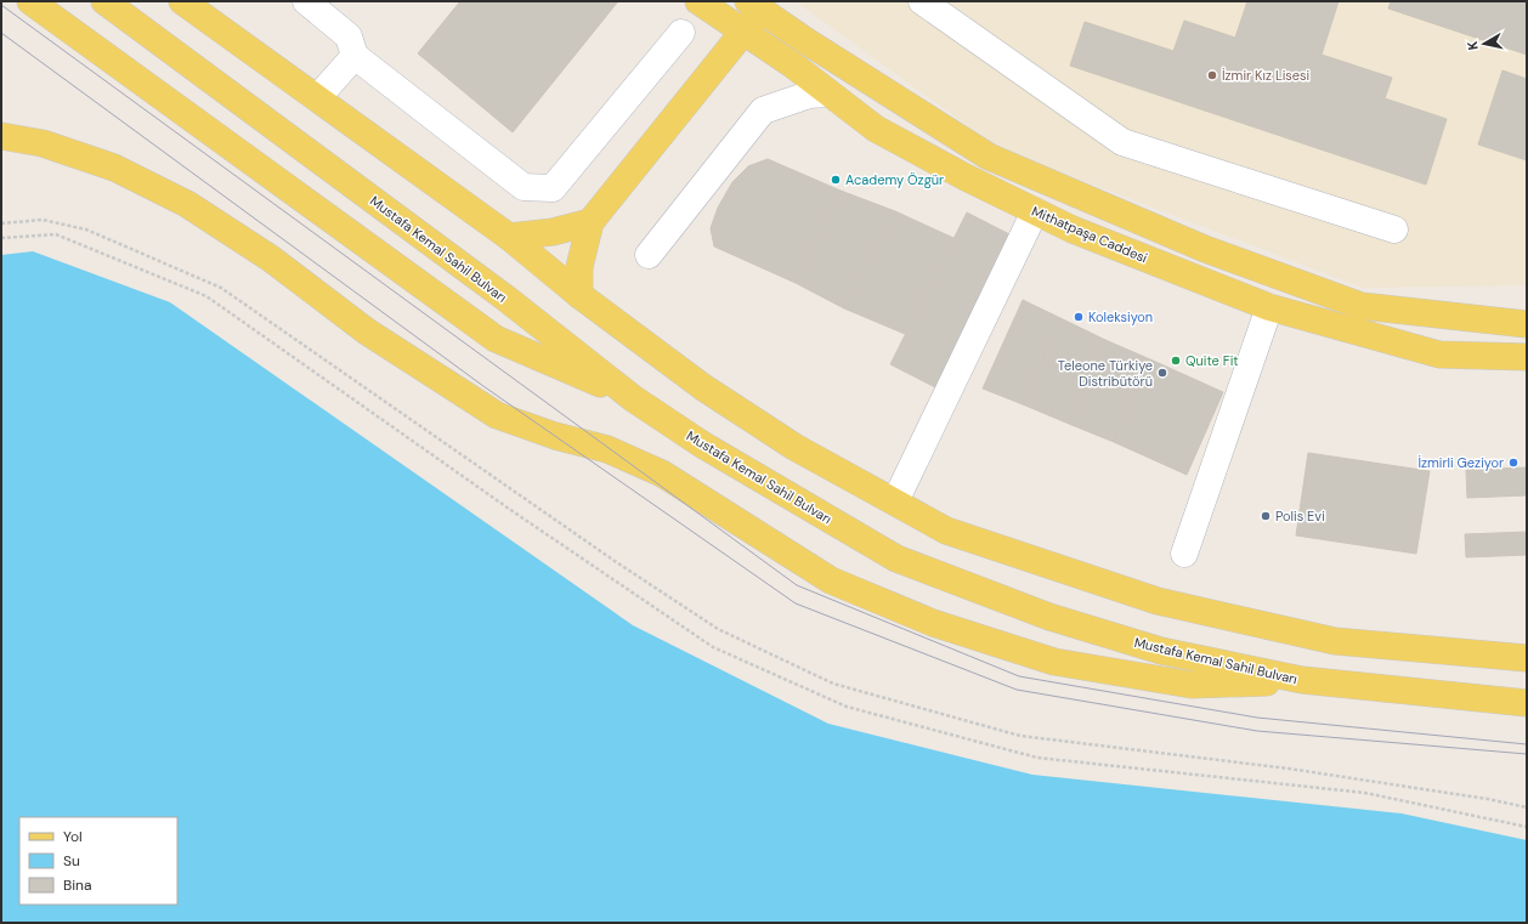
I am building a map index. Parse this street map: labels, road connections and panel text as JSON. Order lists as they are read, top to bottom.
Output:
{
  "streets": {
    "main road": ["Mithatpaşa Caddesi", "Mustafa Kemal Sahil Bulvarı"]
  },
  "places": [
    "İzmir Kız Lisesi",
    "Academy Özgür",
    "Koleksiyon",
    "Quite Fit",
    "Teleone Türkiye Distribütörü",
    "İzmirli Geziyor",
    "Polis Evi"
  ],
  "legend": ["Yol", "Su", "Bina"],
  "north": "left"
}
